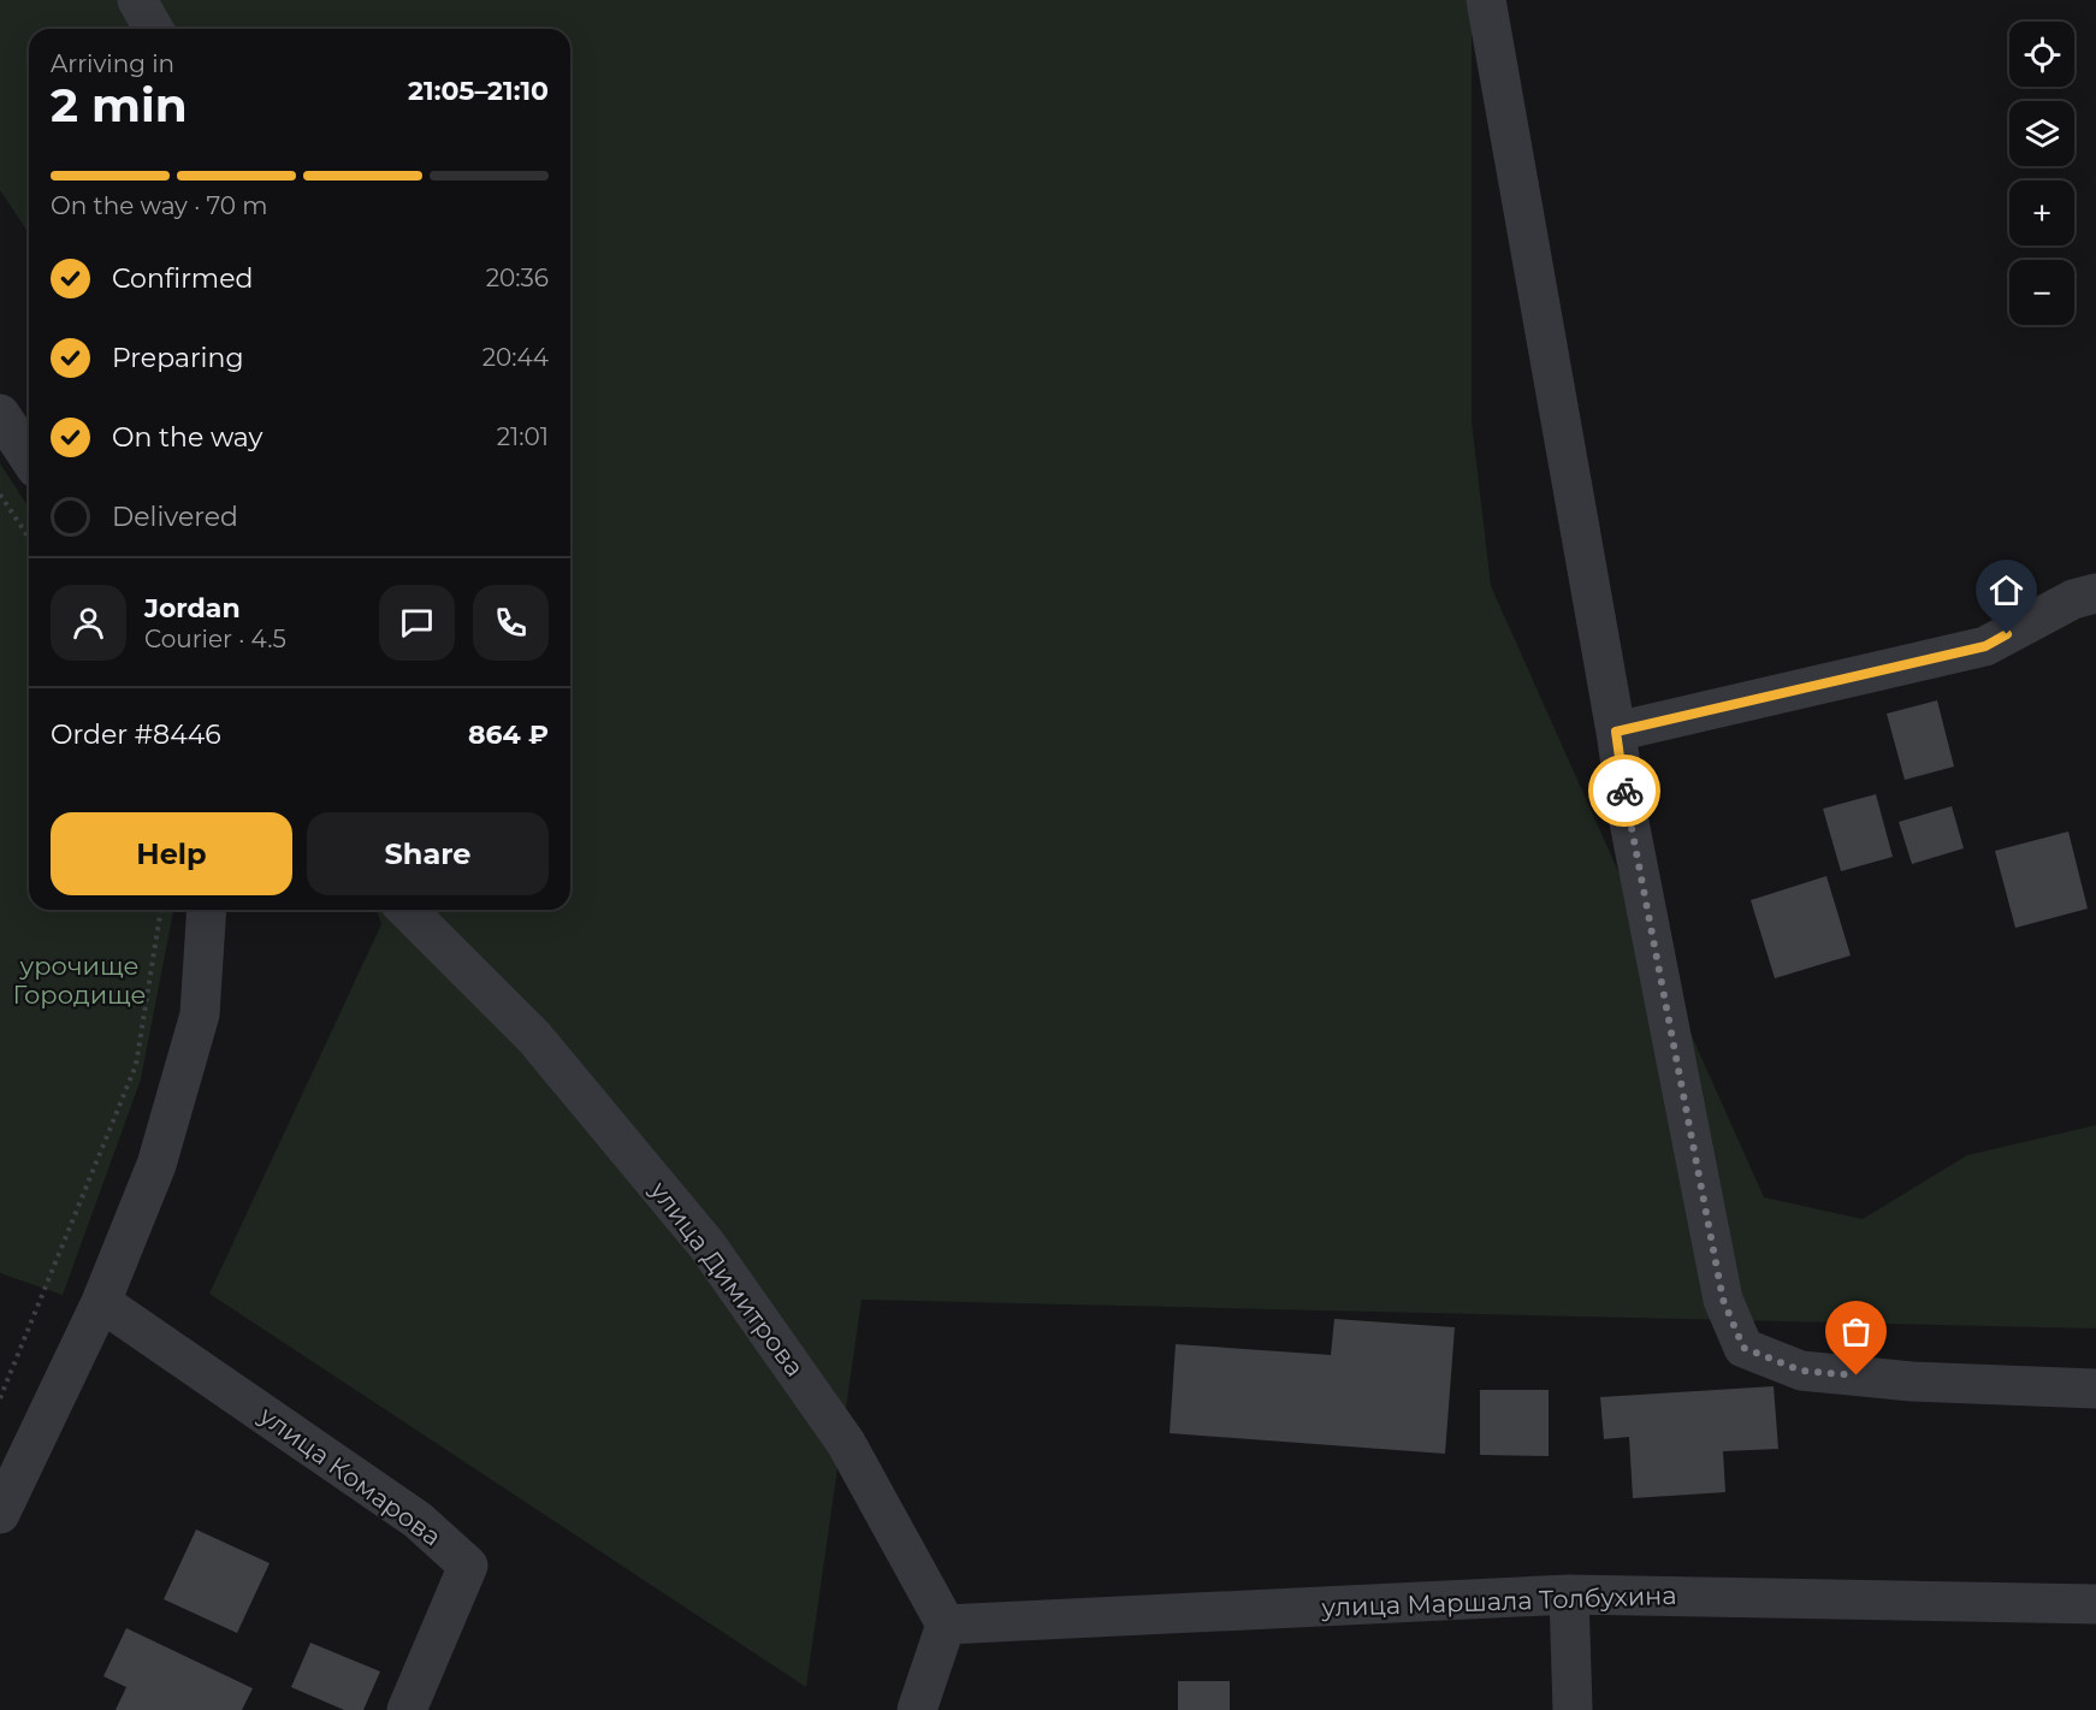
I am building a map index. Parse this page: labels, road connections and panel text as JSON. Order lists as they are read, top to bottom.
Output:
{
  "streets": {
    "street": ["улица Димитрова", "улица Комарова", "улица Маршала Толбухина"]
  },
  "crossings": [
    ["улица Димитрова", "улица Маршала Толбухина"]
  ],
  "parks": ["урочище Городище"],
  "page": {
    "map_buttons": ["+", "−"],
    "heading": ["2 min", "Arriving in", "21:05–21:10"],
    "panel": [
      "Jordan",
      "Courier · 4.5",
      "Order #8446",
      "864 ₽"
    ],
    "bar": "On the way · 70 m",
    "list": [
      ["Confirmed", "20:36"],
      ["Preparing", "20:44"],
      ["On the way", "21:01"],
      "Delivered"
    ],
    "buttons": ["Help", "Share"]
  }
}
